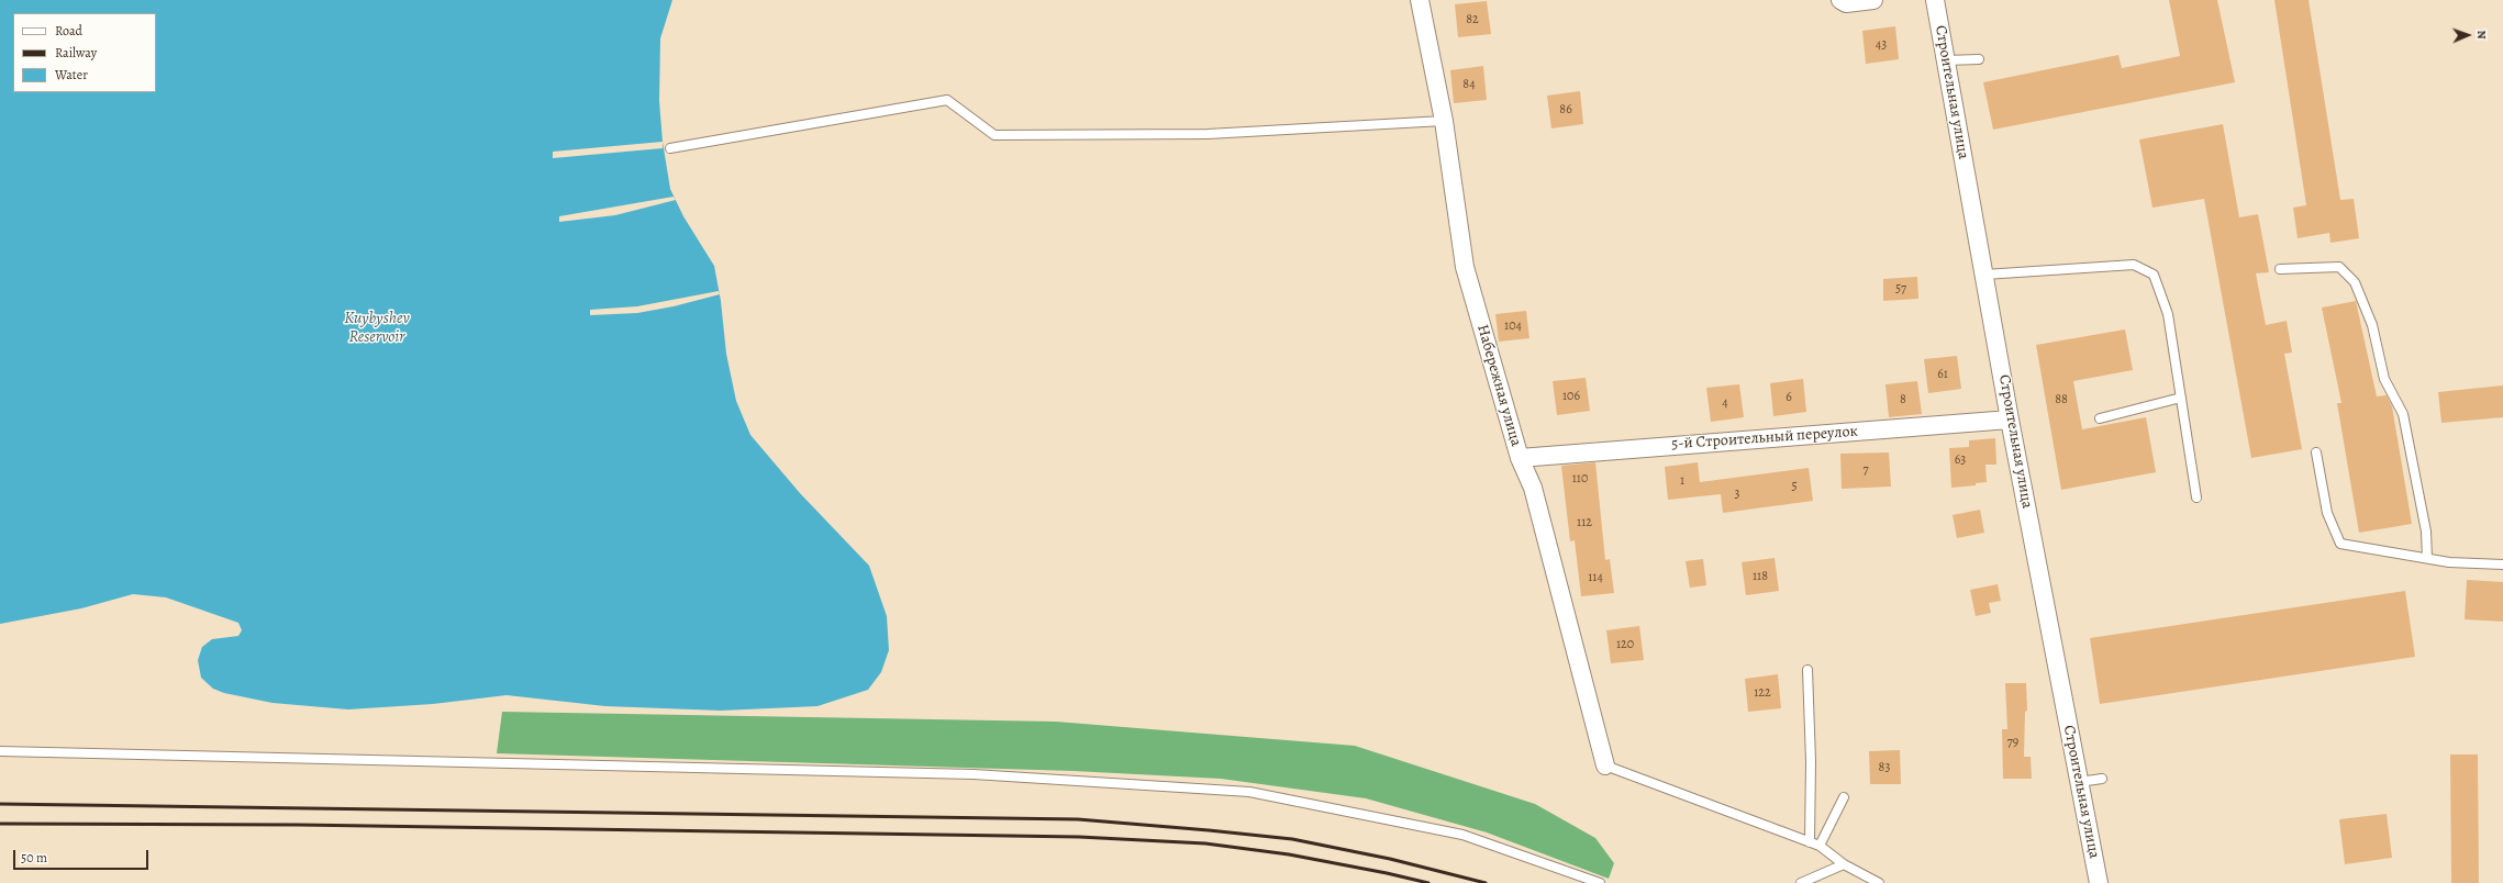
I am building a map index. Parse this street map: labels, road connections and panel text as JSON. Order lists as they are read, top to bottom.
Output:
{
  "streets": {
    "street": ["Строительная улица", "Набережная улица", "5-й Строительный переулок"]
  },
  "crossings": [
    ["Строительная улица", "5-й Строительный переулок"],
    ["Набережная улица", "5-й Строительный переулок"]
  ],
  "water": ["Kuybyshev Reservoir"],
  "house_numbers": [
    "82",
    "43",
    "84",
    "86",
    "57",
    "104",
    "61",
    "106",
    "6",
    "8",
    "88",
    "4",
    "63",
    "7",
    "110",
    "1",
    "5",
    "3",
    "112",
    "118",
    "114",
    "120",
    "122",
    "79",
    "83"
  ],
  "legend": ["Road", "Railway", "Water"],
  "scale_bar": "50 m",
  "north": "right"
}
